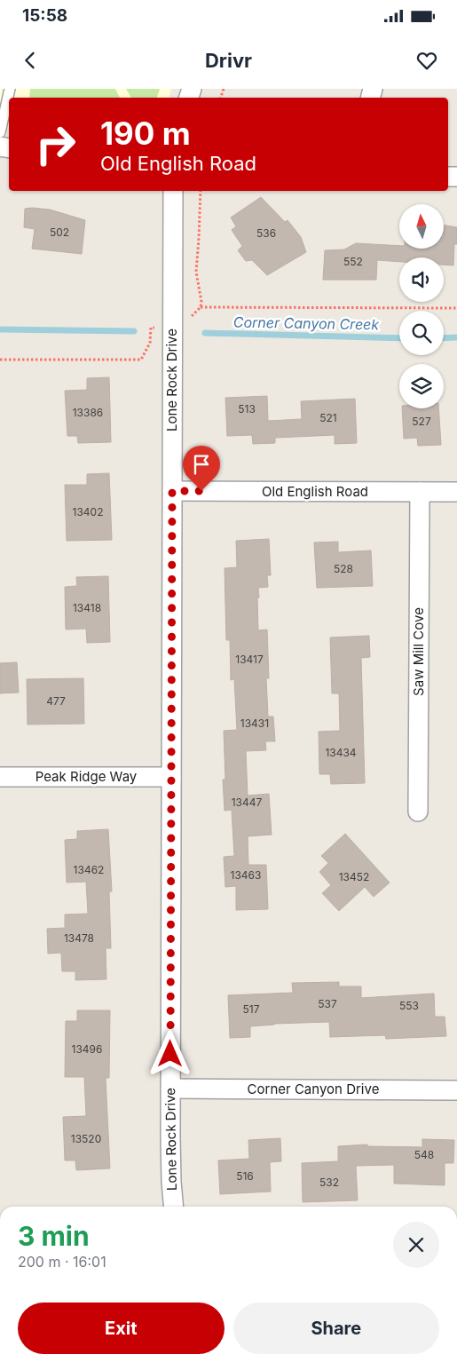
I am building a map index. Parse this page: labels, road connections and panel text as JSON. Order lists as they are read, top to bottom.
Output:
{
  "streets": {
    "street": [
      "Lone Rock Drive",
      "Old English Road",
      "Saw Mill Cove",
      "Peak Ridge Way",
      "Corner Canyon Drive"
    ]
  },
  "crossings": [
    ["Lone Rock Drive", "Old English Road"],
    ["Lone Rock Drive", "Peak Ridge Way"],
    ["Lone Rock Drive", "Corner Canyon Drive"],
    ["Old English Road", "Saw Mill Cove"]
  ],
  "water": ["Corner Canyon Creek"],
  "house_numbers": [
    "502",
    "536",
    "552",
    "513",
    "13386",
    "521",
    "527",
    "13402",
    "528",
    "13418",
    "13417",
    "477",
    "13431",
    "13434",
    "13447",
    "13462",
    "13463",
    "13452",
    "13478",
    "537",
    "553",
    "517",
    "13496",
    "13520",
    "548",
    "516",
    "532"
  ],
  "north": "top",
  "page": {
    "status": "15:58",
    "header": "Drivr",
    "turn": ["190 m", "Old English Road"],
    "heading": ["3 min", "200 m · 16:01"],
    "buttons": ["Exit", "Share"]
  }
}
